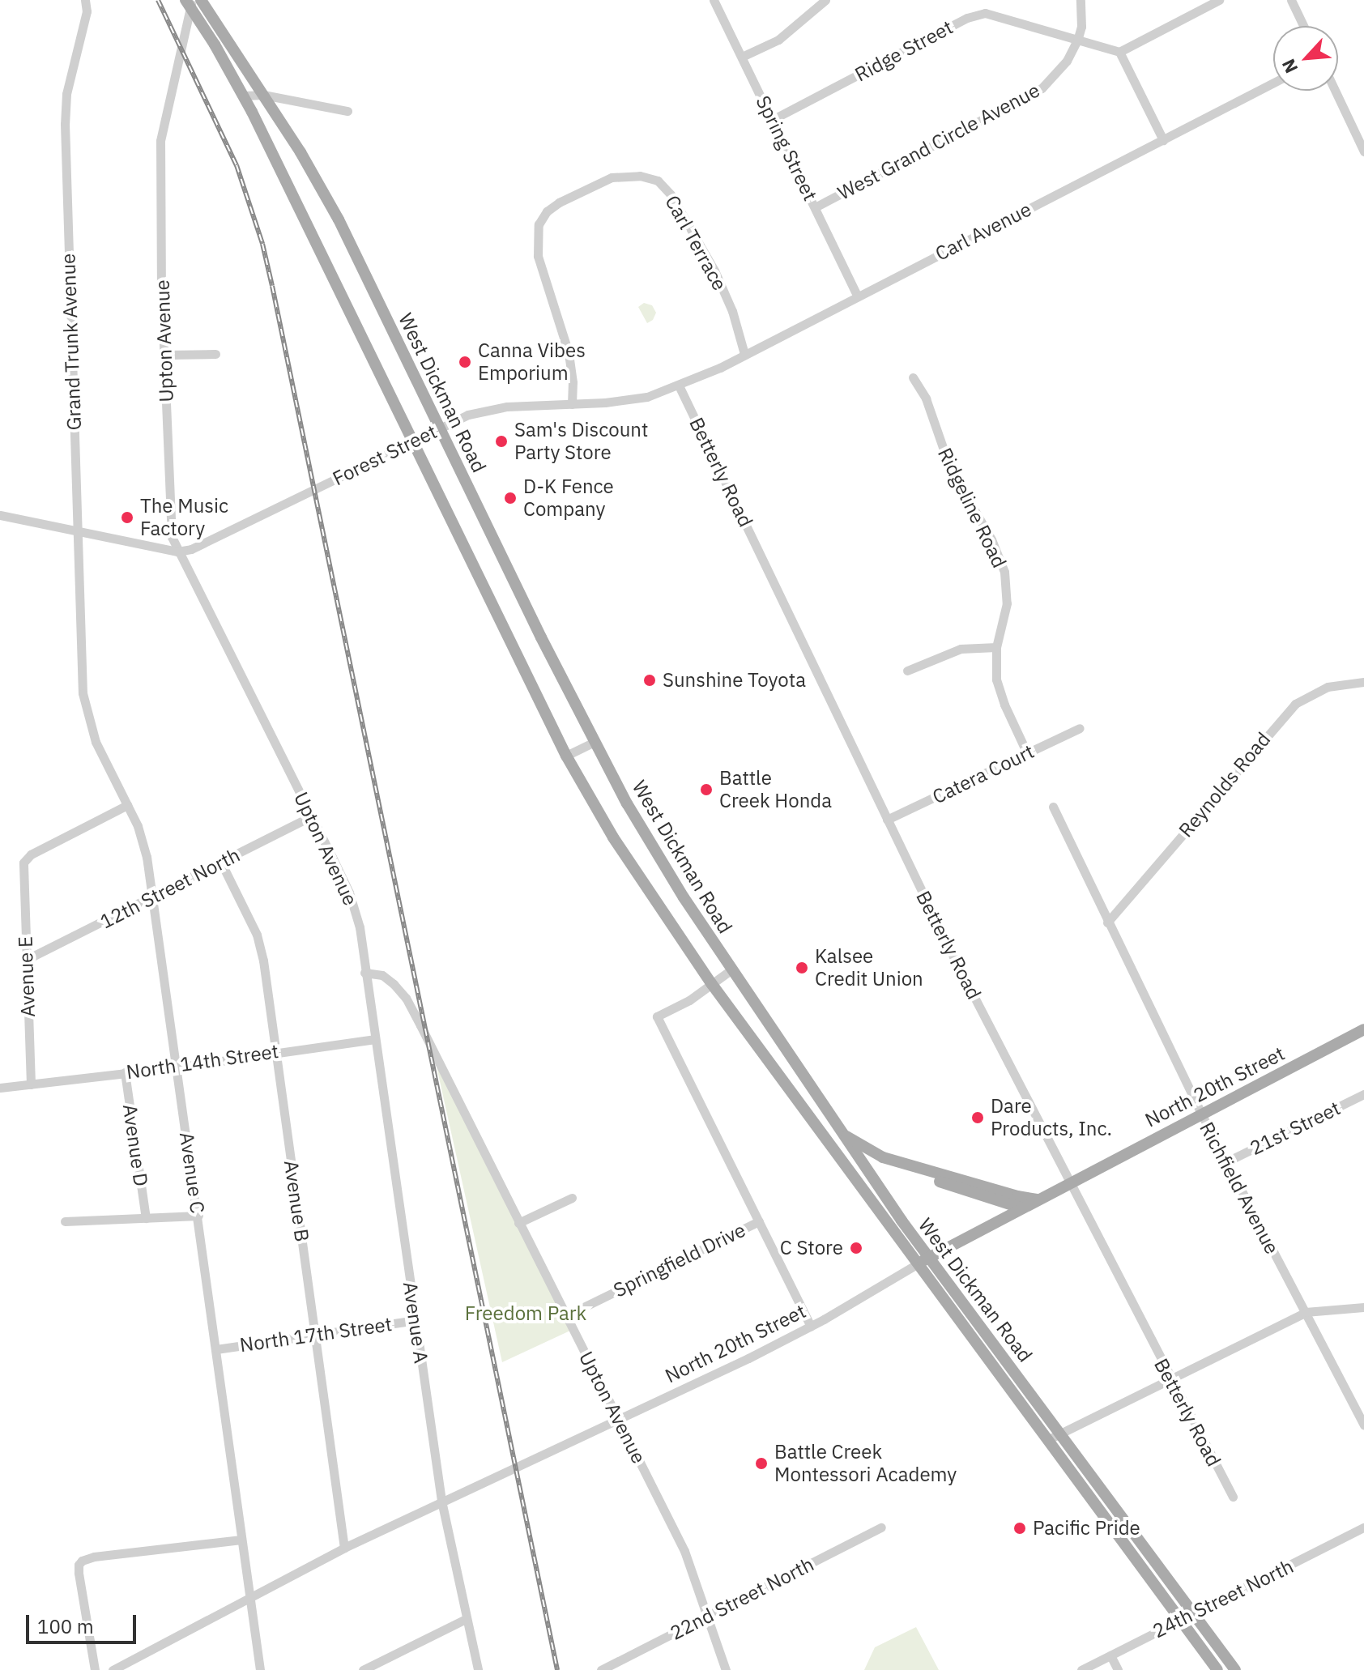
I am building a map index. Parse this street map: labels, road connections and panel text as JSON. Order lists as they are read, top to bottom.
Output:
{
  "streets": {
    "main road": ["West Dickman Road", "North 20th Street"],
    "street": [
      "Ridge Street",
      "West Grand Circle Avenue",
      "Spring Street",
      "Carl Avenue",
      "Carl Terrace",
      "Upton Avenue",
      "Grand Trunk Avenue",
      "Forest Street",
      "Betterly Road",
      "Ridgeline Road",
      "Catera Court",
      "Reynolds Road",
      "12th Street North",
      "Avenue E",
      "North 14th Street",
      "21st Street",
      "Avenue D",
      "Avenue C",
      "Richfield Avenue",
      "Avenue B",
      "Springfield Drive",
      "Avenue A",
      "North 17th Street",
      "22nd Street North",
      "24th Street North"
    ]
  },
  "crossings": [
    ["Ridge Street", "West Grand Circle Avenue"],
    ["Ridge Street", "Spring Street"],
    ["West Grand Circle Avenue", "Spring Street"],
    ["Spring Street", "Carl Avenue"],
    ["Carl Avenue", "Carl Terrace"],
    ["Carl Avenue", "Forest Street"],
    ["Carl Avenue", "Betterly Road"],
    ["Carl Terrace", "Forest Street"],
    ["Upton Avenue", "West Dickman Road"],
    ["Upton Avenue", "Forest Street"],
    ["Upton Avenue", "12th Street North"],
    ["Upton Avenue", "North 20th Street"],
    ["Upton Avenue", "Springfield Drive"],
    ["Upton Avenue", "Avenue A"],
    ["Upton Avenue", "22nd Street North"],
    ["Grand Trunk Avenue", "Avenue C"],
    ["West Dickman Road", "Forest Street"],
    ["West Dickman Road", "North 20th Street"],
    ["West Dickman Road", "24th Street North"],
    ["Forest Street", "Betterly Road"],
    ["Betterly Road", "Catera Court"],
    ["Betterly Road", "North 20th Street"],
    ["Ridgeline Road", "Catera Court"],
    ["Reynolds Road", "Richfield Avenue"],
    ["12th Street North", "Avenue E"],
    ["12th Street North", "Avenue C"],
    ["12th Street North", "Avenue B"],
    ["Avenue E", "North 14th Street"],
    ["Avenue E", "Avenue C"],
    ["North 14th Street", "Avenue D"],
    ["North 14th Street", "Avenue C"],
    ["North 14th Street", "Avenue B"],
    ["North 14th Street", "Avenue A"],
    ["North 20th Street", "Avenue C"],
    ["North 20th Street", "Richfield Avenue"],
    ["North 20th Street", "Avenue B"],
    ["North 20th Street", "Avenue A"],
    ["21st Street", "Richfield Avenue"],
    ["Avenue C", "North 17th Street"],
    ["Avenue B", "North 17th Street"],
    ["Avenue A", "North 17th Street"]
  ],
  "parks": ["Freedom Park"],
  "places": [
    "Canna Vibes Emporium",
    "Sam's Discount Party Store",
    "D-K Fence Company",
    "The Music Factory",
    "Sunshine Toyota",
    "Battle Creek Honda",
    "Kalsee Credit Union",
    "Dare Products, Inc.",
    "C Store",
    "Battle Creek Montessori Academy",
    "Pacific Pride"
  ],
  "scale_bar": "100 m",
  "north": "bottom left"
}
